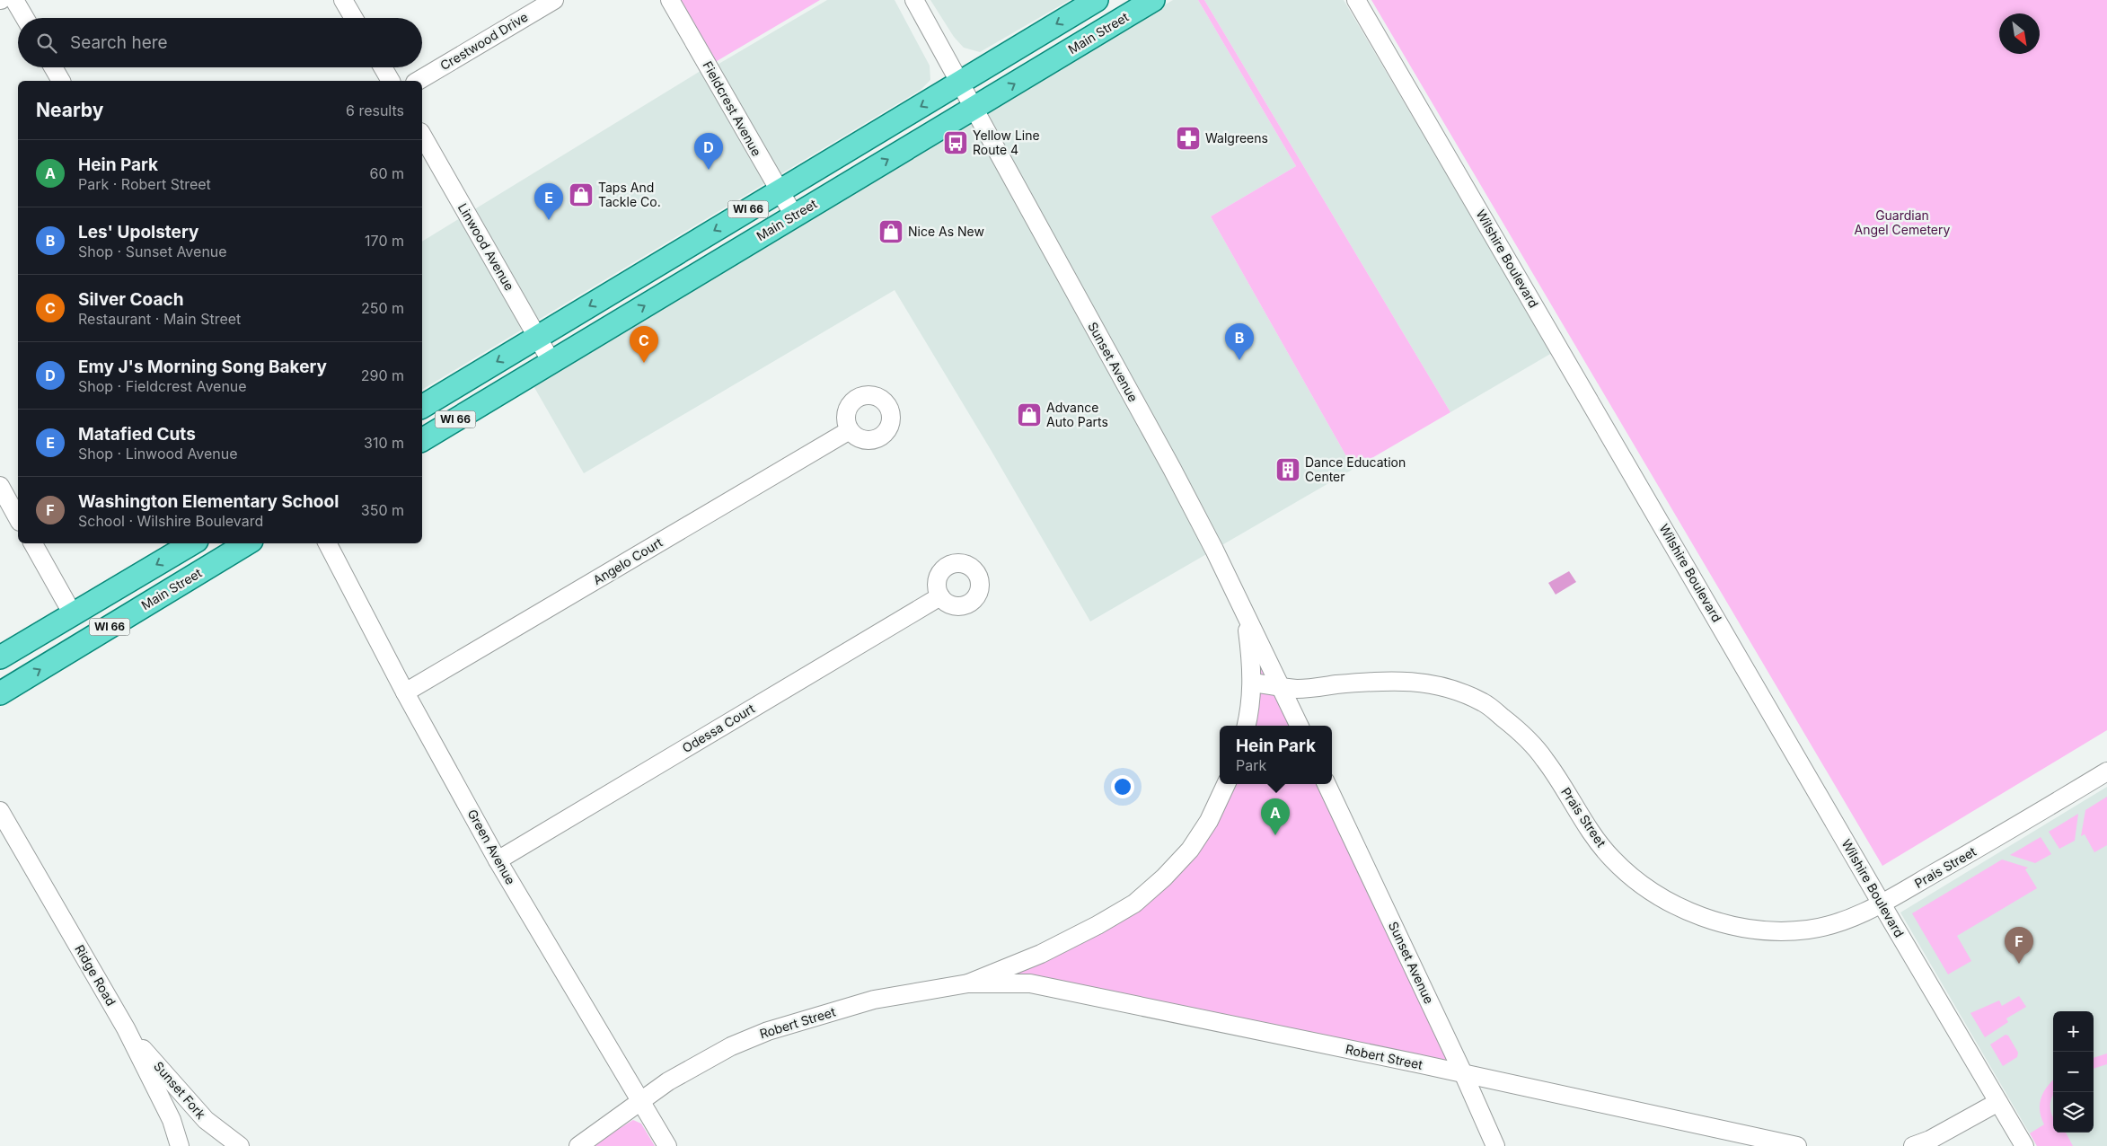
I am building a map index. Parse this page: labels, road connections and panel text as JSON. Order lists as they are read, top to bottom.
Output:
{
  "streets": {
    "main road": ["Main Street", "WI 66"],
    "street": [
      "Crestwood Drive",
      "Fieldcrest Avenue",
      "Linwood Avenue",
      "Wilshire Boulevard",
      "Sunset Avenue",
      "Angelo Court",
      "Odessa Court",
      "Prais Street",
      "Green Avenue",
      "Ridge Road",
      "Robert Street",
      "Sunset Fork"
    ]
  },
  "crossings": [
    ["Main Street", "Fieldcrest Avenue"],
    ["Main Street", "Linwood Avenue"],
    ["Main Street", "Sunset Avenue"],
    ["Fieldcrest Avenue", "WI 66"],
    ["WI 66", "Linwood Avenue"],
    ["WI 66", "Sunset Avenue"],
    ["Wilshire Boulevard", "Prais Street"],
    ["Sunset Avenue", "Prais Street"],
    ["Sunset Avenue", "Robert Street"],
    ["Angelo Court", "Green Avenue"],
    ["Odessa Court", "Green Avenue"],
    ["Green Avenue", "Robert Street"],
    ["Ridge Road", "Sunset Fork"]
  ],
  "parks": ["Guardian Angel Cemetery"],
  "places": {
    "pharmacy": ["Walgreens"],
    "bus stop": ["Yellow Line Route 4"],
    "shop": ["Taps And Tackle Co.", "Nice As New", "Advance Auto Parts"],
    "building": ["Dance Education Center"]
  },
  "north": "bottom right",
  "page": {
    "search": "Search here",
    "heading": ["Nearby", "6 results"],
    "pins": [
      "D",
      "E",
      "B",
      "C",
      "A",
      "F"
    ],
    "list": [
      {
        "mark": "A",
        "name": "Hein Park",
        "note": "Park · Robert Street",
        "value": "60 m"
      },
      {
        "mark": "B",
        "name": "Les' Upolstery",
        "note": "Shop · Sunset Avenue",
        "value": "170 m"
      },
      {
        "mark": "C",
        "name": "Silver Coach",
        "note": "Restaurant · Main Street",
        "value": "250 m"
      },
      {
        "mark": "D",
        "name": "Emy J's Morning Song Bakery",
        "note": "Shop · Fieldcrest Avenue",
        "value": "290 m"
      },
      {
        "mark": "E",
        "name": "Matafied Cuts",
        "note": "Shop · Linwood Avenue",
        "value": "310 m"
      },
      {
        "mark": "F",
        "name": "Washington Elementary School",
        "note": "School · Wilshire Boulevard",
        "value": "350 m"
      }
    ],
    "popup": ["Hein Park", "Park"],
    "map_buttons": ["+", "−"]
  }
}
